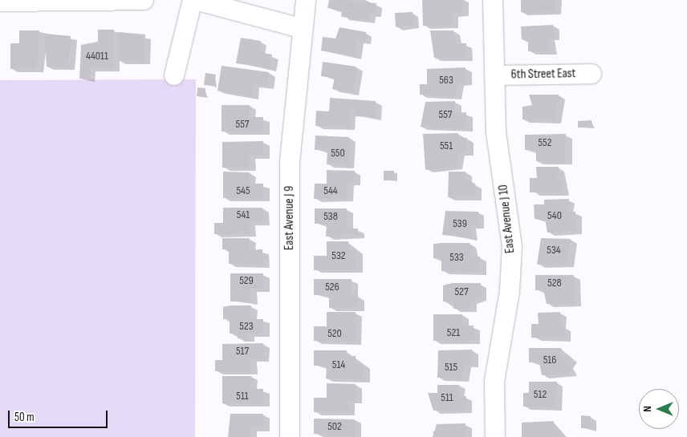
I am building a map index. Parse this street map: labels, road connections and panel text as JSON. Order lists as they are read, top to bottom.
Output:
{
  "streets": {
    "street": ["6th Street East", "East Avenue J 9", "East Avenue J 10"]
  },
  "crossings": [
    ["6th Street East", "East Avenue J 10"]
  ],
  "house_numbers": [
    "44011",
    "563",
    "557",
    "557",
    "552",
    "551",
    "550",
    "545",
    "544",
    "541",
    "540",
    "538",
    "539",
    "534",
    "532",
    "533",
    "529",
    "528",
    "526",
    "527",
    "523",
    "521",
    "520",
    "517",
    "516",
    "514",
    "515",
    "512",
    "511",
    "511",
    "502"
  ],
  "scale_bar": "50 m",
  "north": "left"
}
